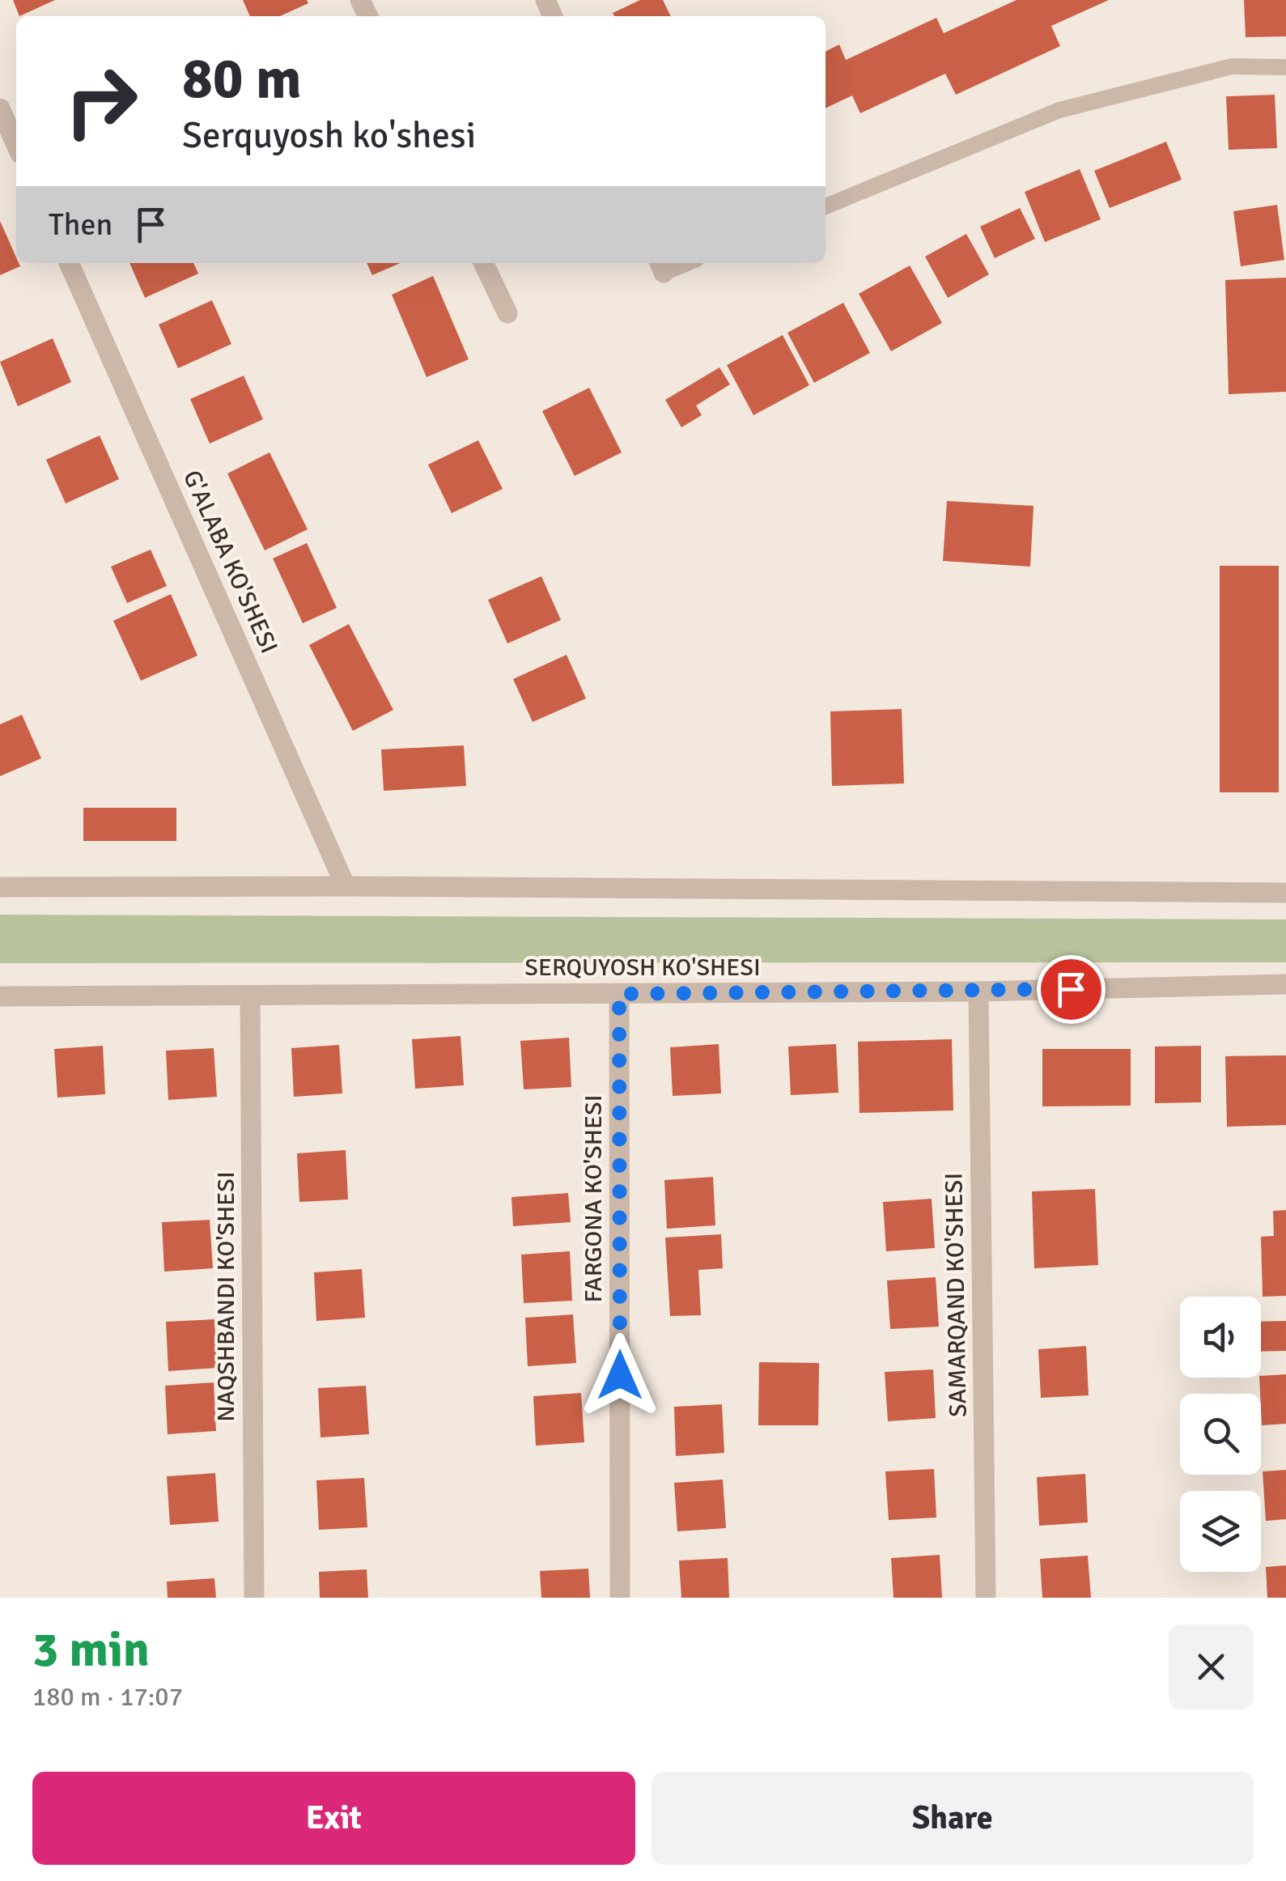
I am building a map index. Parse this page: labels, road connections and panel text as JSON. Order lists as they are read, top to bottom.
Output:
{
  "streets": {
    "street": [
      "G'ALABA KO'SHESI",
      "SERQUYOSH KO'SHESI",
      "FARGONA KO'SHESI",
      "SAMARQAND KO'SHESI",
      "NAQSHBANDI KO'SHESI"
    ]
  },
  "crossings": [
    ["SERQUYOSH KO'SHESI", "FARGONA KO'SHESI"],
    ["SERQUYOSH KO'SHESI", "SAMARQAND KO'SHESI"],
    ["SERQUYOSH KO'SHESI", "NAQSHBANDI KO'SHESI"]
  ],
  "page": {
    "turn": ["80 m", "Serquyosh ko'shesi"],
    "then": "Then",
    "heading": ["3 min", "180 m · 17:07"],
    "buttons": ["Exit", "Share"]
  }
}
